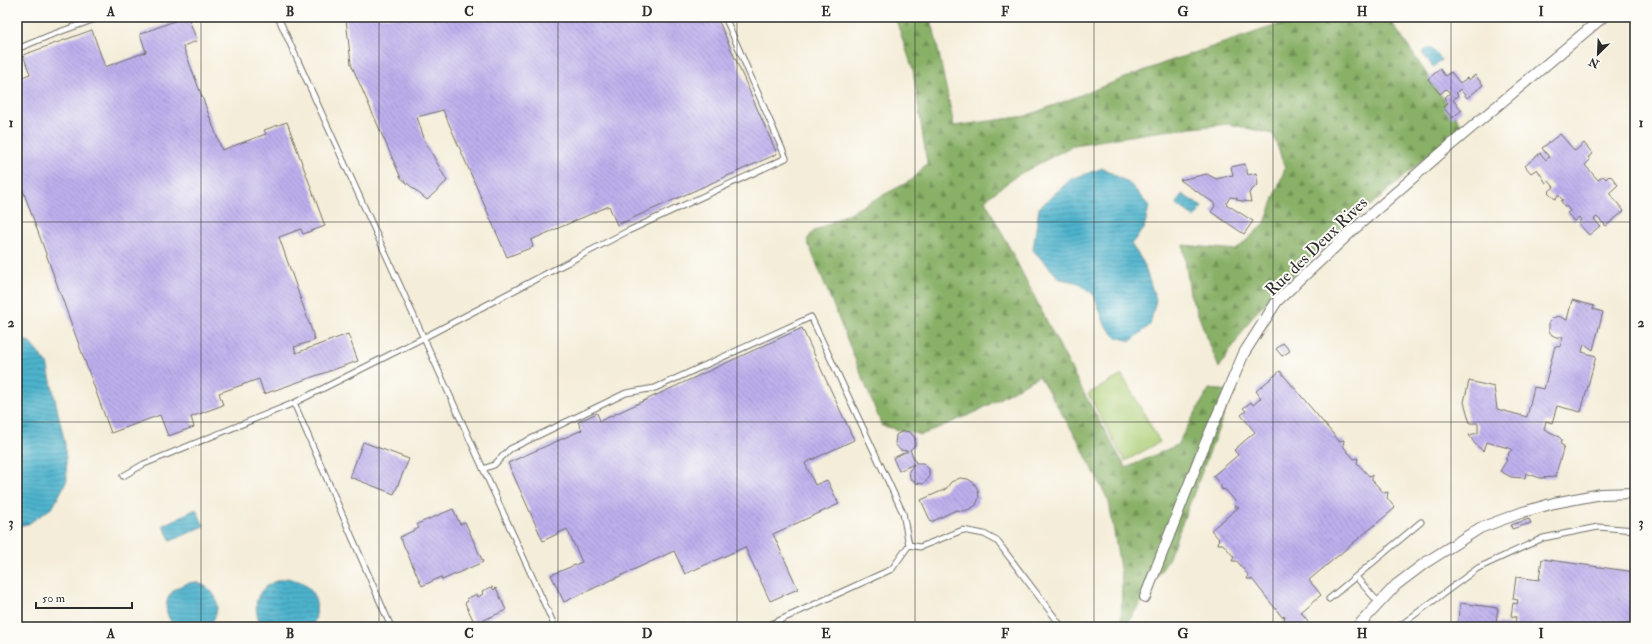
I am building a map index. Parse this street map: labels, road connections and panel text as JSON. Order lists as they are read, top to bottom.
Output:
{
  "streets": {
    "street": ["Rue des Deux Rives"]
  },
  "scale_bar": "50 m",
  "north": "bottom left",
  "grid": {
    "columns": [
      "A",
      "B",
      "C",
      "D",
      "E",
      "F",
      "G",
      "H",
      "I"
    ],
    "rows": ["1", "2", "3"]
  }
}
